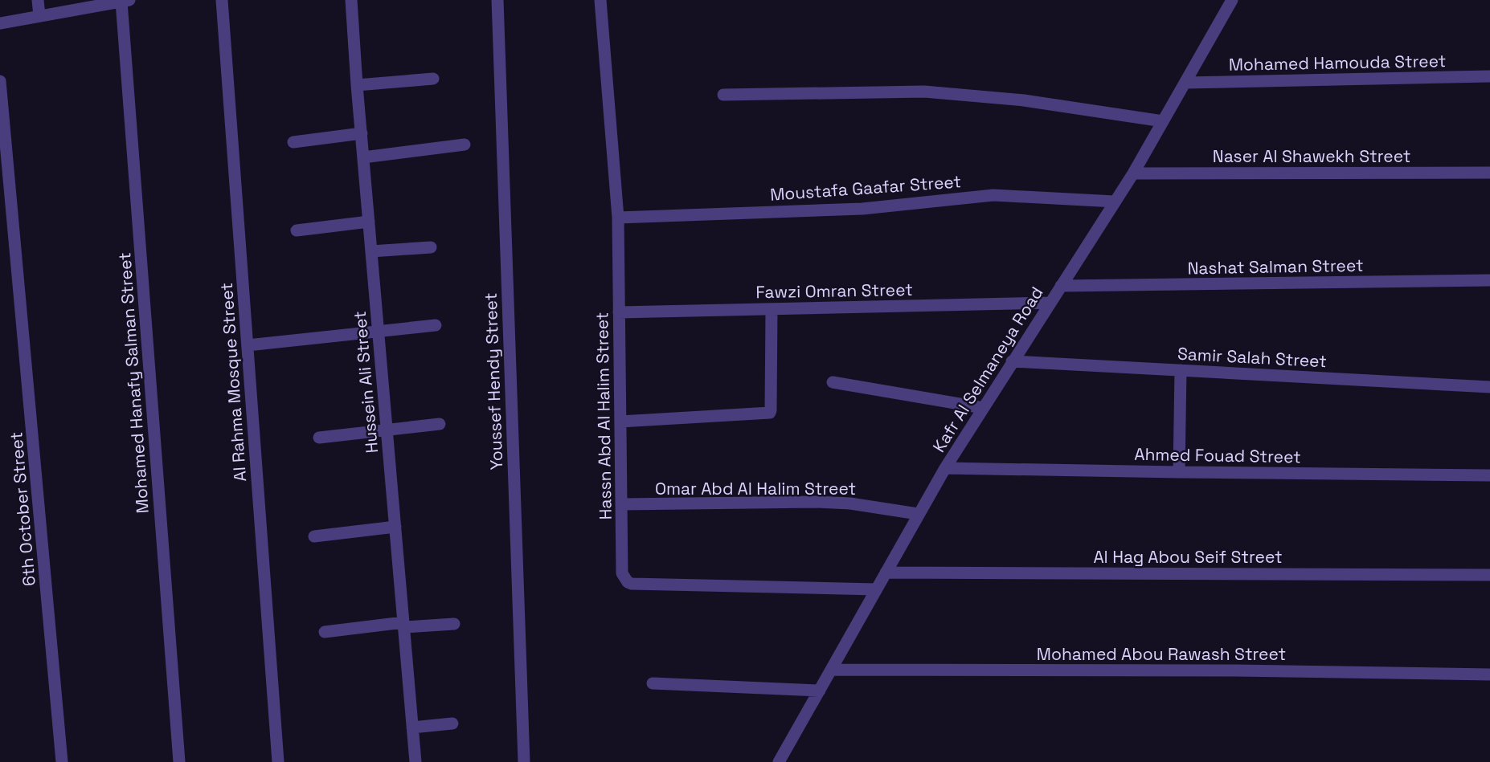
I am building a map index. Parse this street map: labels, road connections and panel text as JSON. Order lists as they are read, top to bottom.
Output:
{
  "streets": {
    "street": [
      "Mohamed Hamouda Street",
      "Naser Al Shawekh Street",
      "Moustafa Gaafar Street",
      "Nashat Salman Street",
      "Fawzi Omran Street",
      "Samir Salah Street",
      "Kafr Al Selmaneya Road",
      "Youssef Hendy Street",
      "Al Rahma Mosque Street",
      "Hussein Ali Street",
      "Mohamed Hanafy Salman Street",
      "Hassn Abd Al Halim Street",
      "Ahmed Fouad Street",
      "Omar Abd Al Halim Street",
      "6th October Street",
      "Al Hag Abou Seif Street",
      "Mohamed Abou Rawash Street"
    ]
  },
  "crossings": [
    ["Mohamed Hamouda Street", "Kafr Al Selmaneya Road"],
    ["Naser Al Shawekh Street", "Kafr Al Selmaneya Road"],
    ["Moustafa Gaafar Street", "Kafr Al Selmaneya Road"],
    ["Moustafa Gaafar Street", "Hassn Abd Al Halim Street"],
    ["Nashat Salman Street", "Kafr Al Selmaneya Road"],
    ["Fawzi Omran Street", "Kafr Al Selmaneya Road"],
    ["Fawzi Omran Street", "Hassn Abd Al Halim Street"],
    ["Samir Salah Street", "Kafr Al Selmaneya Road"],
    ["Kafr Al Selmaneya Road", "Hassn Abd Al Halim Street"],
    ["Kafr Al Selmaneya Road", "Ahmed Fouad Street"],
    ["Kafr Al Selmaneya Road", "Omar Abd Al Halim Street"],
    ["Kafr Al Selmaneya Road", "Al Hag Abou Seif Street"],
    ["Kafr Al Selmaneya Road", "Mohamed Abou Rawash Street"],
    ["Hassn Abd Al Halim Street", "Omar Abd Al Halim Street"]
  ]
}
